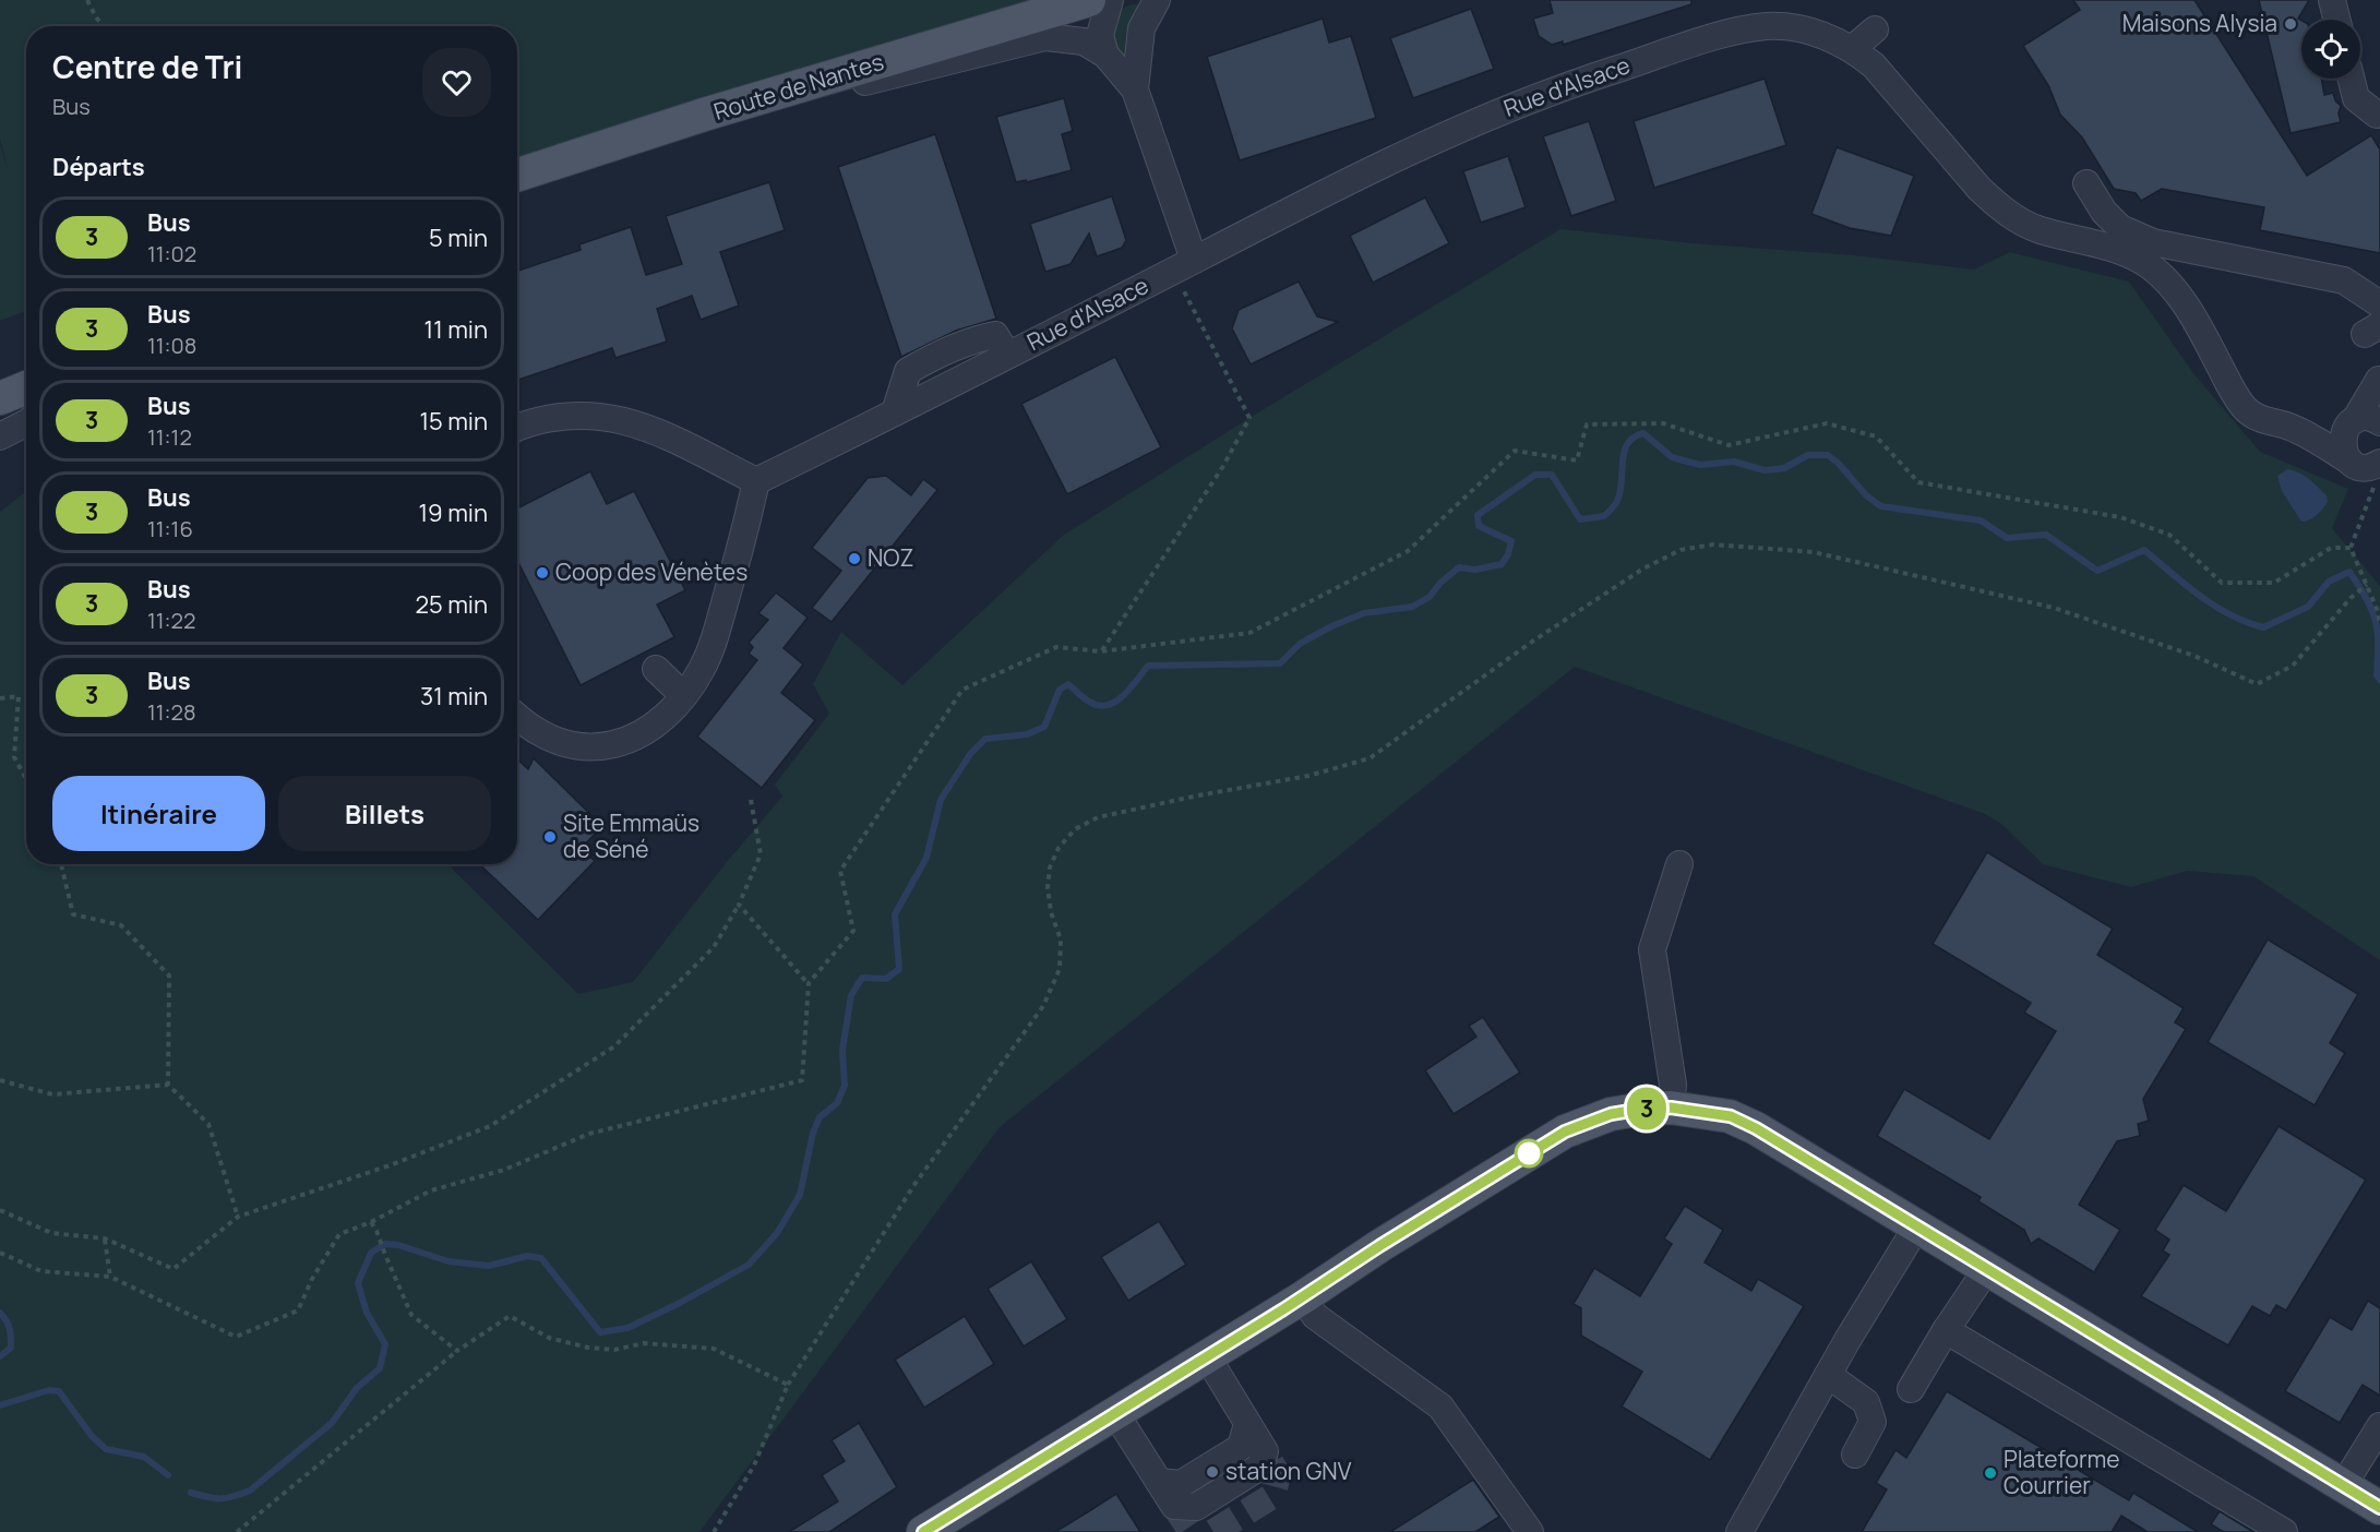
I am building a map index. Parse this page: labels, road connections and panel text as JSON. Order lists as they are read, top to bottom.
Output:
{
  "streets": {
    "main road": ["Route de Nantes"],
    "street": ["Rue d'Alsace"]
  },
  "places": [
    "Maisons Alysia",
    "NOZ",
    "Coop des Vénètes",
    "Site Emmaüs de Séné",
    "station GNV",
    "Plateforme Courrier"
  ],
  "lines": ["bus line 3"],
  "page": {
    "on_map": "3",
    "heading": [
      ["Centre de Tri", "Bus"],
      "Départs"
    ],
    "list": [
      {
        "mark": "3",
        "name": "Bus",
        "note": "11:02",
        "value": "5 min"
      },
      {
        "mark": "3",
        "name": "Bus",
        "note": "11:08",
        "value": "11 min"
      },
      {
        "mark": "3",
        "name": "Bus",
        "note": "11:12",
        "value": "15 min"
      },
      {
        "mark": "3",
        "name": "Bus",
        "note": "11:16",
        "value": "19 min"
      },
      {
        "mark": "3",
        "name": "Bus",
        "note": "11:22",
        "value": "25 min"
      },
      {
        "mark": "3",
        "name": "Bus",
        "note": "11:28",
        "value": "31 min"
      }
    ],
    "buttons": ["Itinéraire", "Billets"]
  }
}
